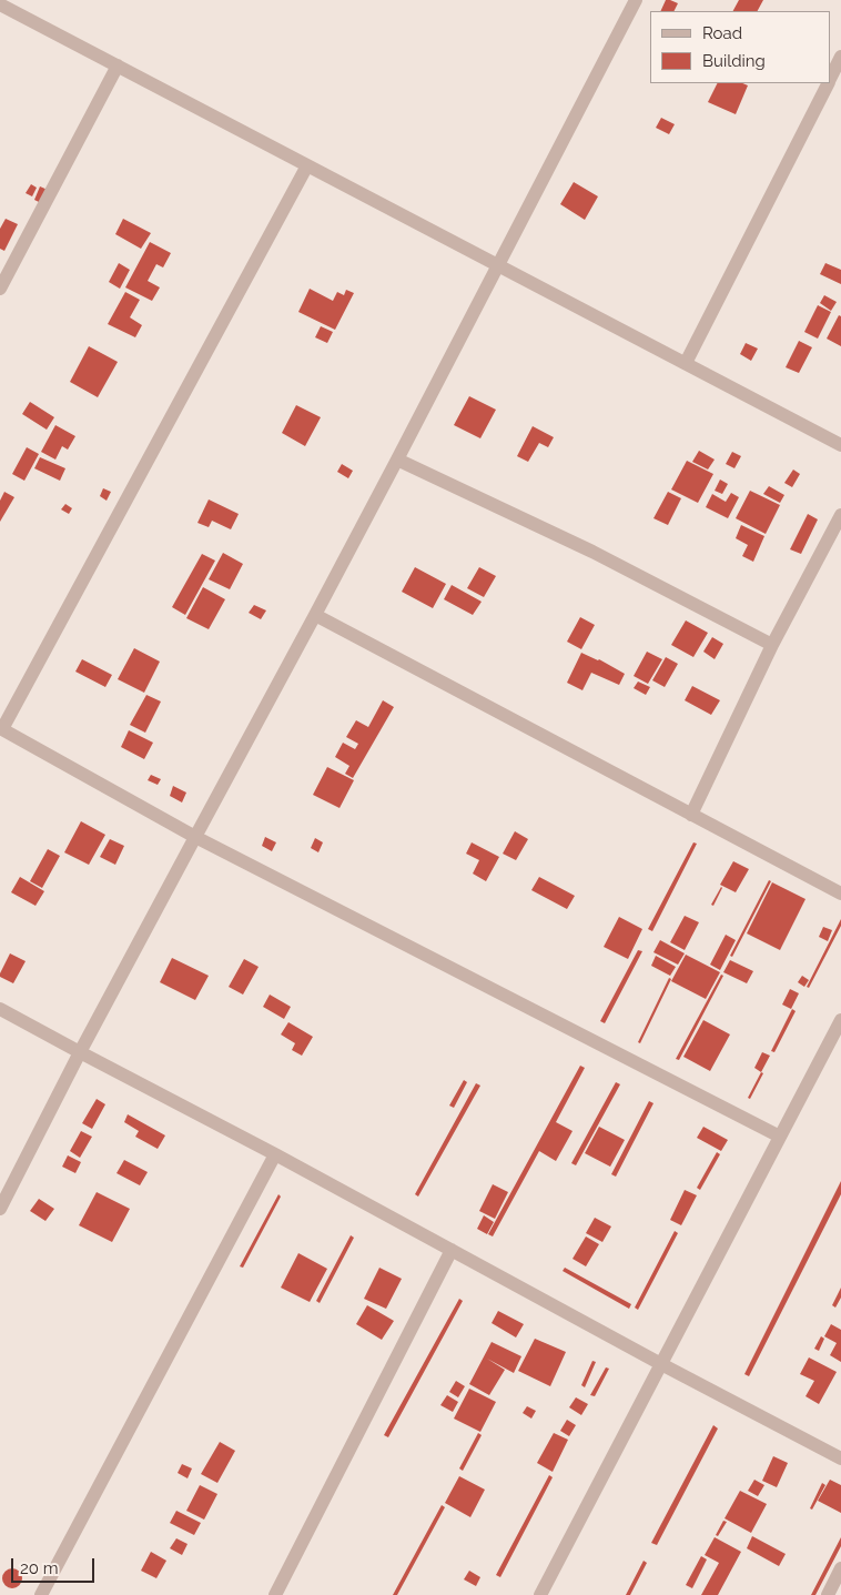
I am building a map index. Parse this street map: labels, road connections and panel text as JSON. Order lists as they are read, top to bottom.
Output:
{
  "legend": ["Road", "Building"],
  "scale_bar": "20 m"
}
